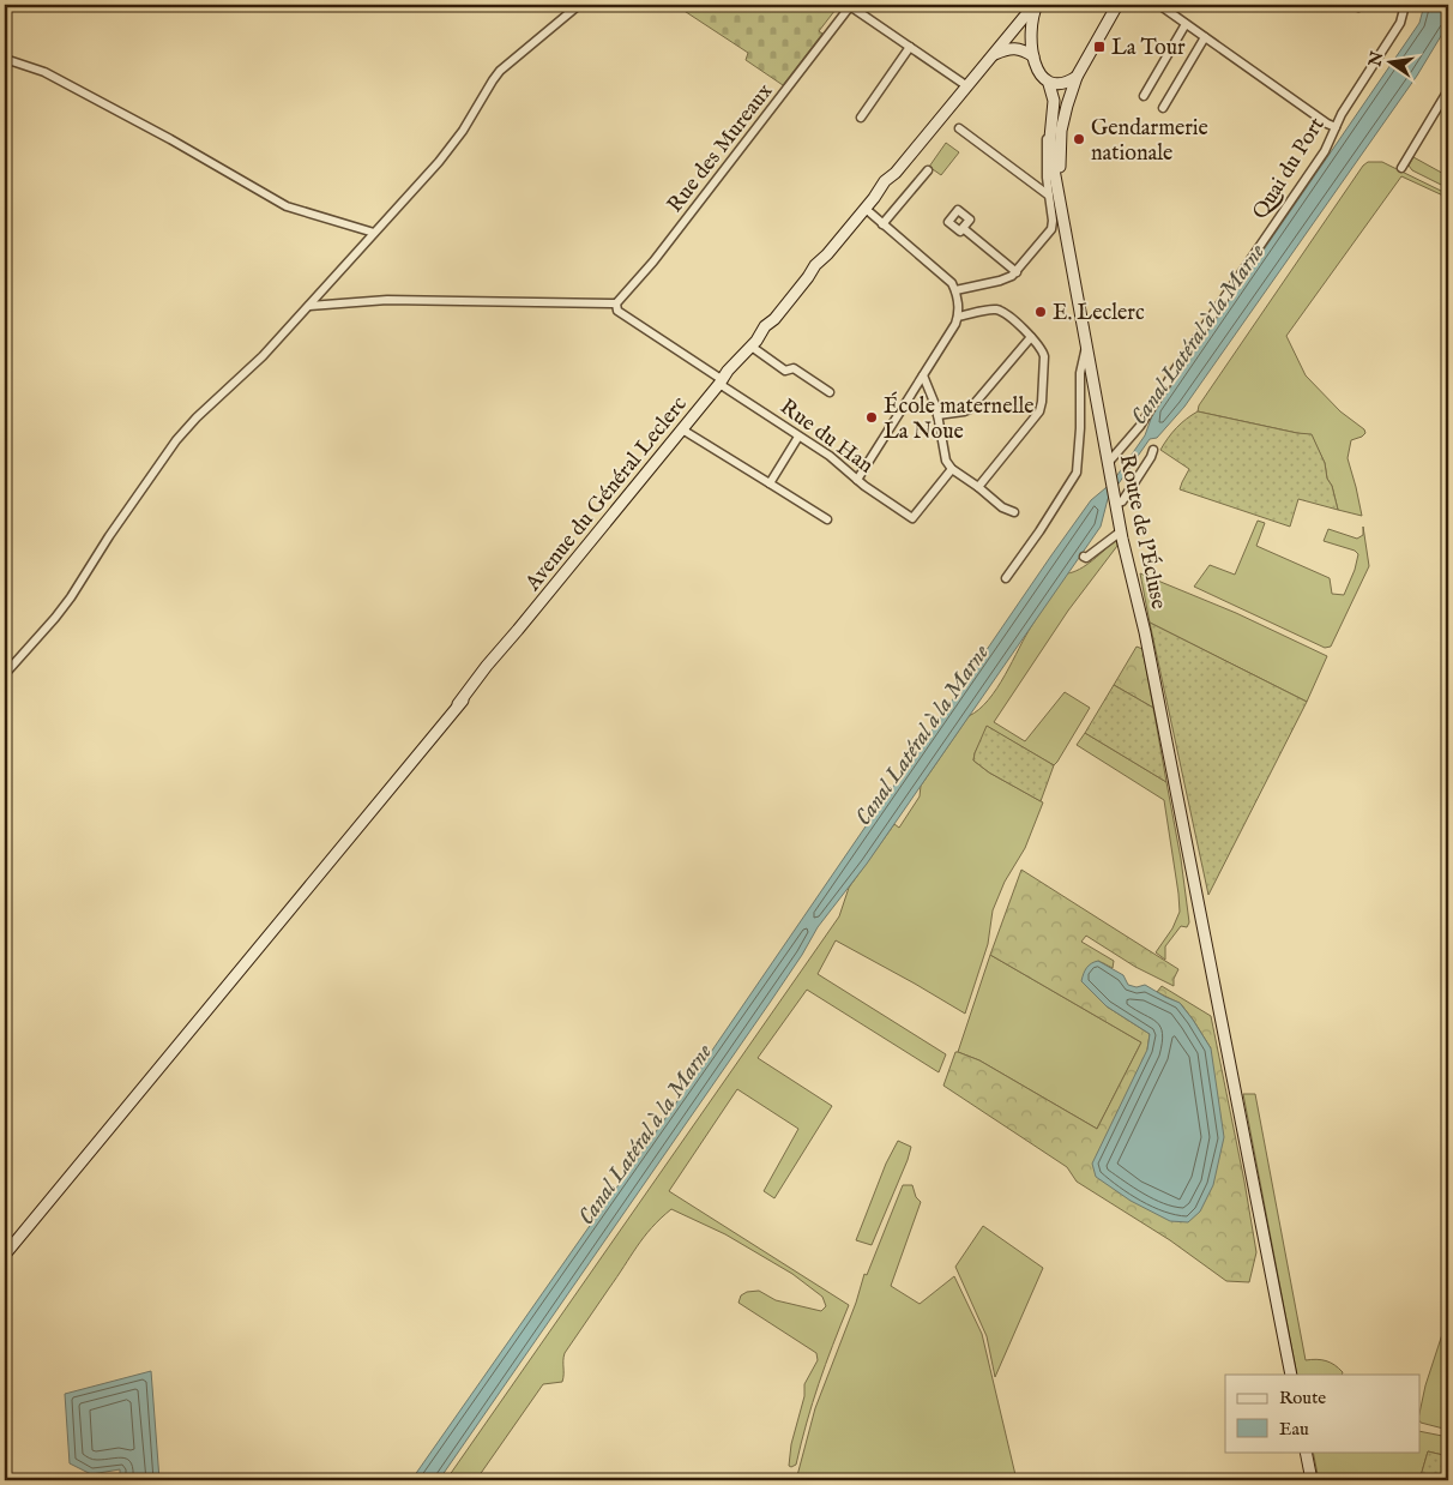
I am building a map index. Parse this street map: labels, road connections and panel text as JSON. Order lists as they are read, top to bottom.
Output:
{
  "streets": {
    "main road": ["Avenue du Général Leclerc", "Route de l'Écluse"],
    "street": ["Rue des Mureaux", "Quai du Port", "Rue du Han"]
  },
  "crossings": [
    ["Rue des Mureaux", "Rue du Han"],
    ["Quai du Port", "Route de l'Écluse"],
    ["Rue du Han", "Avenue du Général Leclerc"]
  ],
  "water": ["Canal Latéral à la Marne"],
  "places": {
    "transit": ["La Tour"],
    "other": ["Gendarmerie nationale", "E. Leclerc", "École maternelle La Noue"]
  },
  "legend": ["Route", "Eau"],
  "north": "left"
}
